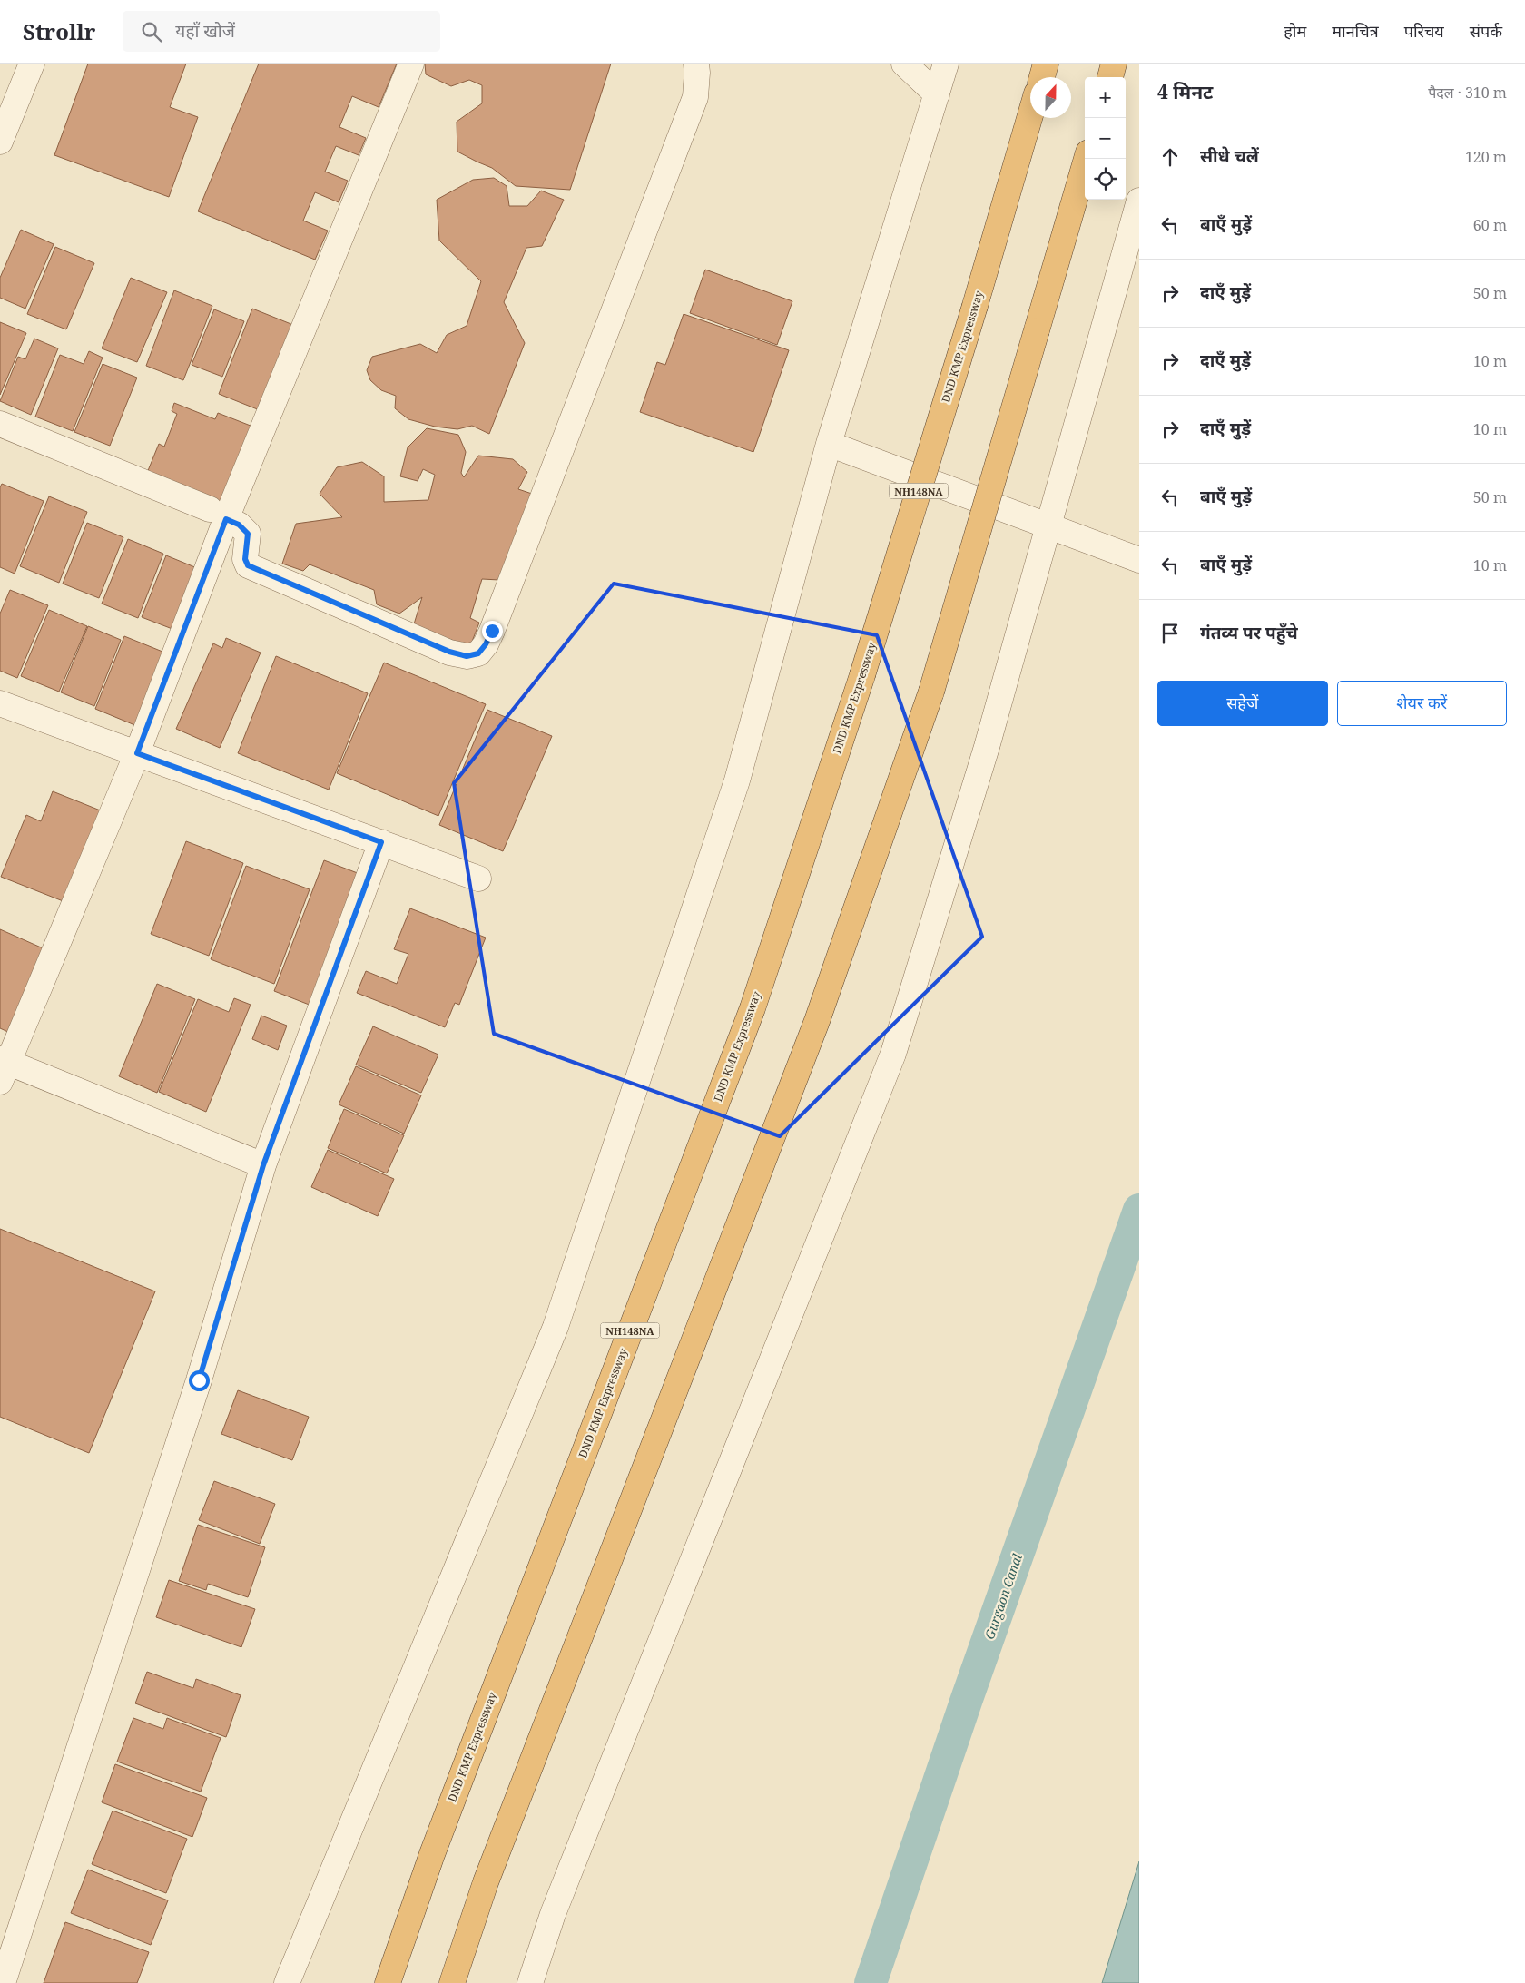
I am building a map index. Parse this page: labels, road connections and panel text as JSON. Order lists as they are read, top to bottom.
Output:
{
  "streets": {
    "highway": ["DND KMP Expressway", "NH148NA"]
  },
  "water": ["Gurgaon Canal"],
  "north": "top",
  "page": {
    "header": "Strollr",
    "search": "यहाँ खोजें",
    "nav": [
      "होम",
      "मानचित्र",
      "परिचय",
      "संपर्क"
    ],
    "heading": ["4 मिनट", "पैदल · 310 m"],
    "map_buttons": ["+", "−"],
    "list": [
      ["सीधे चलें", "120 m"],
      ["बाएँ मुड़ें", "60 m"],
      ["दाएँ मुड़ें", "50 m"],
      ["दाएँ मुड़ें", "10 m"],
      ["दाएँ मुड़ें", "10 m"],
      ["बाएँ मुड़ें", "50 m"],
      ["बाएँ मुड़ें", "10 m"],
      "गंतव्य पर पहुँचे"
    ],
    "buttons": ["सहेजें", "शेयर करें"]
  }
}
